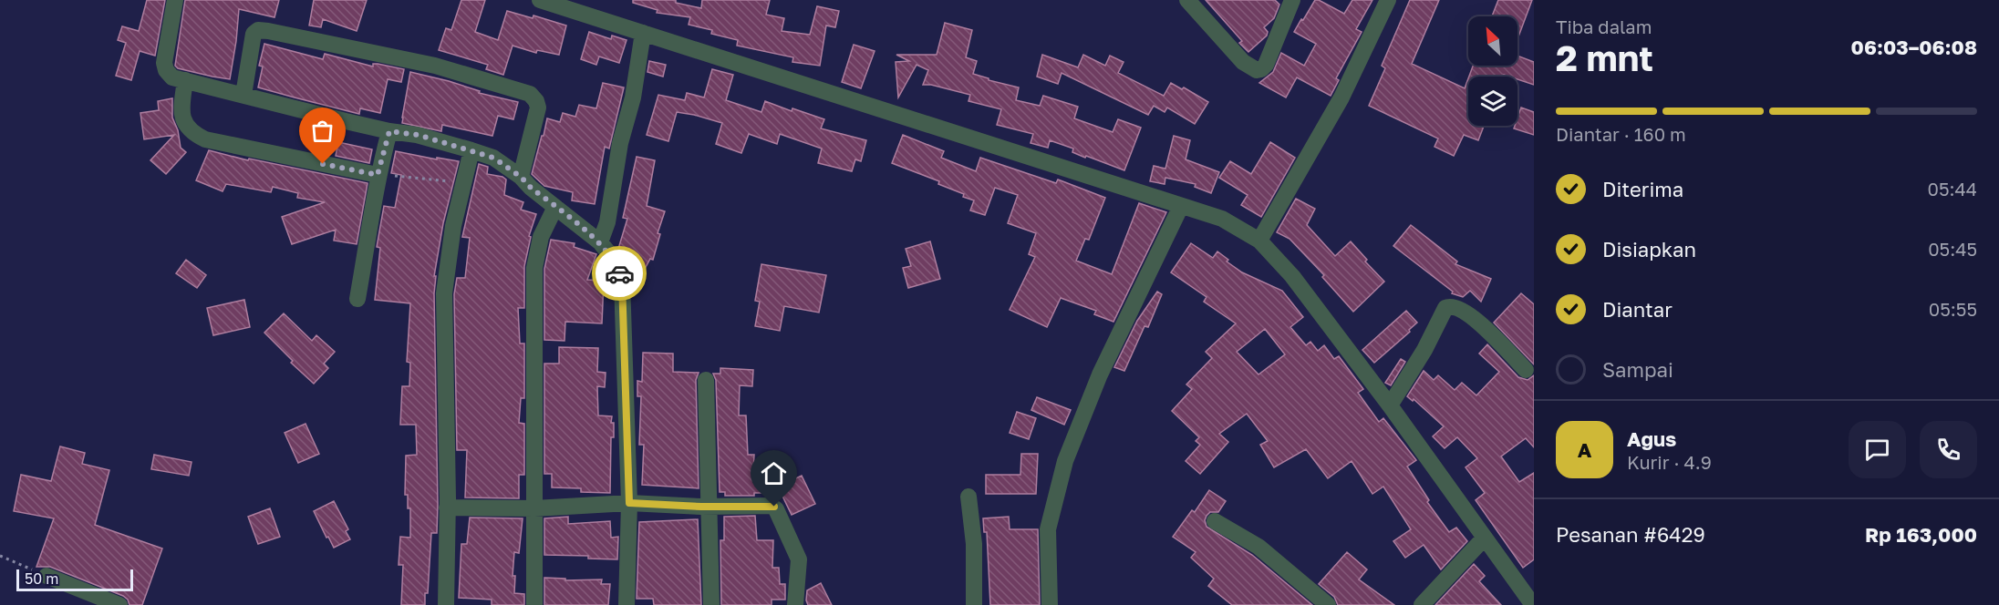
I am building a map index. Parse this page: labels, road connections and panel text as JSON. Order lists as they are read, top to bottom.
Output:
{
  "scale_bar": "50 m",
  "north": "top left",
  "page": {
    "heading": ["2 mnt", "Tiba dalam", "06:03–06:08"],
    "panel": [
      "Agus",
      "Kurir · 4.9",
      "Pesanan #6429",
      "Rp 163,000"
    ],
    "bar": "Diantar · 160 m",
    "list": [
      ["Diterima", "05:44"],
      ["Disiapkan", "05:45"],
      ["Diantar", "05:55"],
      "Sampai"
    ],
    "round": "A",
    "scale": "50 m"
  }
}
